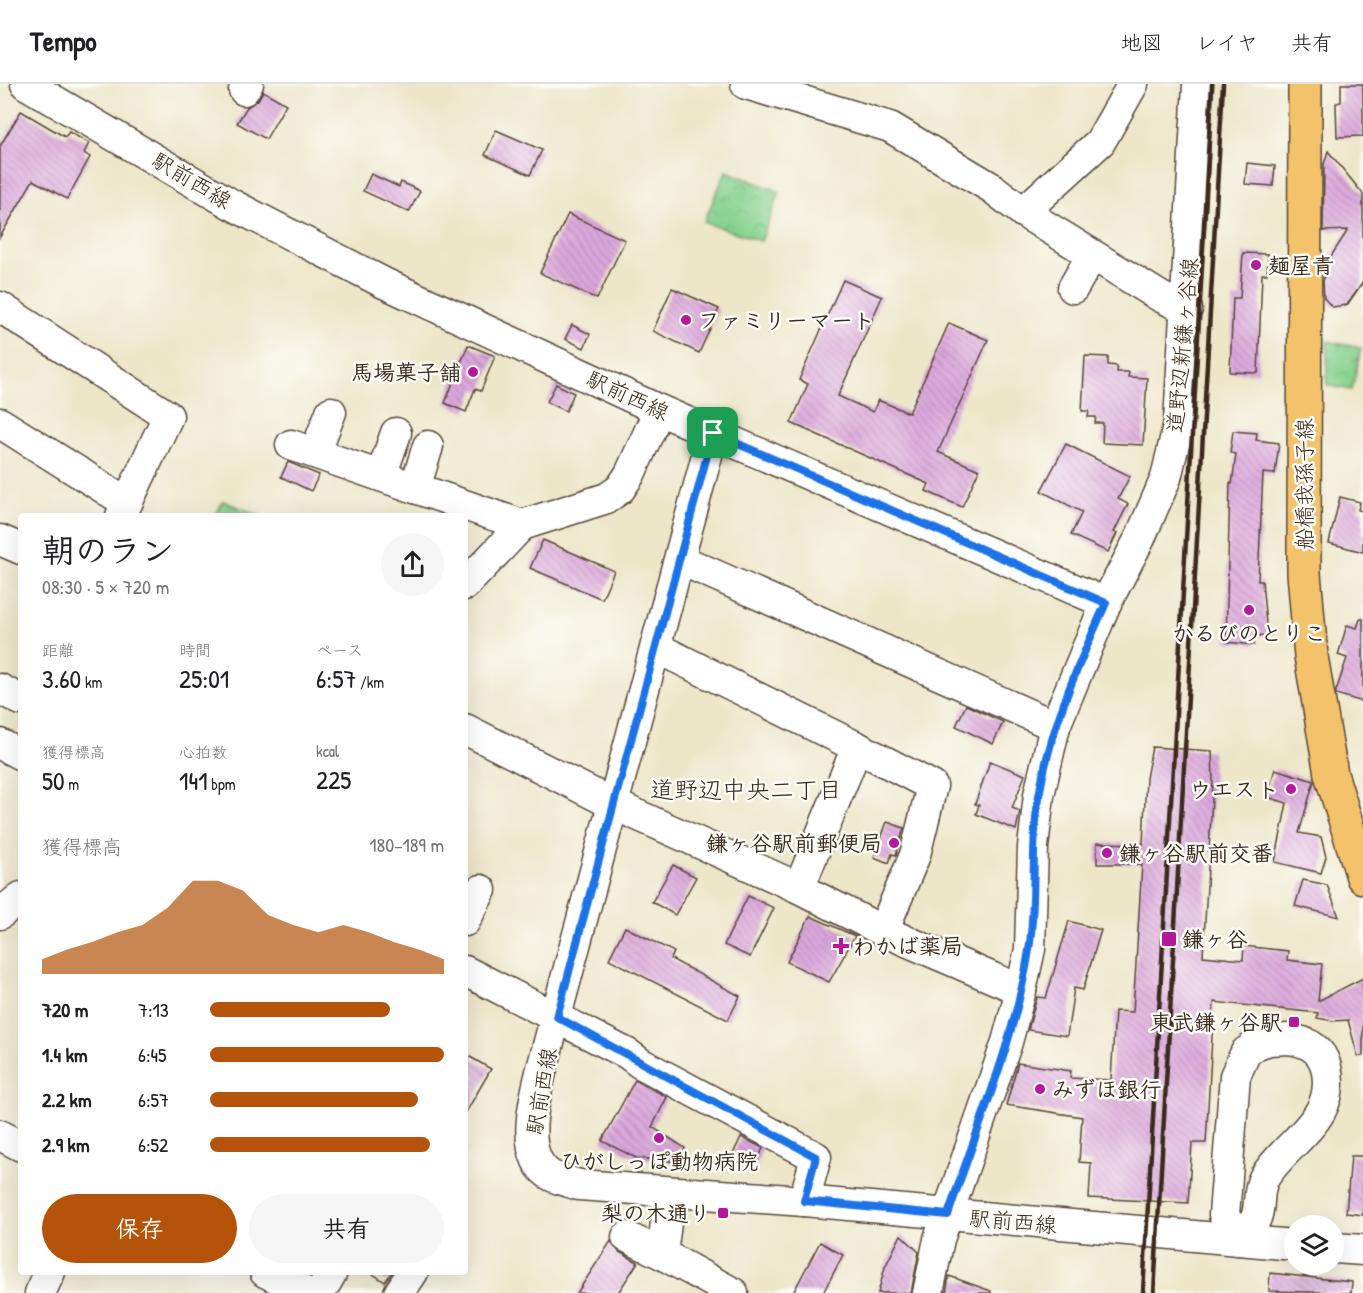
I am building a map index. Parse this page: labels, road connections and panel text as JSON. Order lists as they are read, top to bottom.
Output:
{
  "streets": {
    "main road": ["船橋我孫子線"],
    "street": ["駅前西線", "道野辺新鎌ヶ谷線"]
  },
  "crossings": [
    ["駅前西線", "道野辺新鎌ヶ谷線"]
  ],
  "districts": ["道野辺中央二丁目"],
  "places": {
    "other": [
      "麺屋青",
      "ファミリーマート",
      "馬場菓子舗",
      "かるびのとりこ",
      "ウエスト",
      "鎌ヶ谷駅前郵便局",
      "鎌ヶ谷駅前交番",
      "みずほ銀行",
      "ひがしっぽ動物病院"
    ],
    "transit": ["鎌ヶ谷", "東武鎌ヶ谷駅", "梨の木通り"],
    "health": ["わかば薬局"]
  },
  "page": {
    "header": "Tempo",
    "nav": ["地図", "レイヤ", "共有"],
    "heading": ["朝のラン", "08:30 · 5 × 720 m"],
    "stats": [
      ["距離", "3.60 km"],
      ["時間", "25:01"],
      ["ペース", "6:57 /km"],
      ["獲得標高", "50 m"],
      ["心拍数", "141 bpm"],
      ["kcal", "225"]
    ],
    "chart": ["獲得標高", "180–189 m"],
    "list": [
      {
        "name": "720 m",
        "note": "7:13"
      },
      {
        "name": "1.4 km",
        "note": "6:45"
      },
      {
        "name": "2.2 km",
        "note": "6:57"
      },
      {
        "name": "2.9 km",
        "note": "6:52"
      }
    ],
    "buttons": ["保存", "共有"]
  }
}
